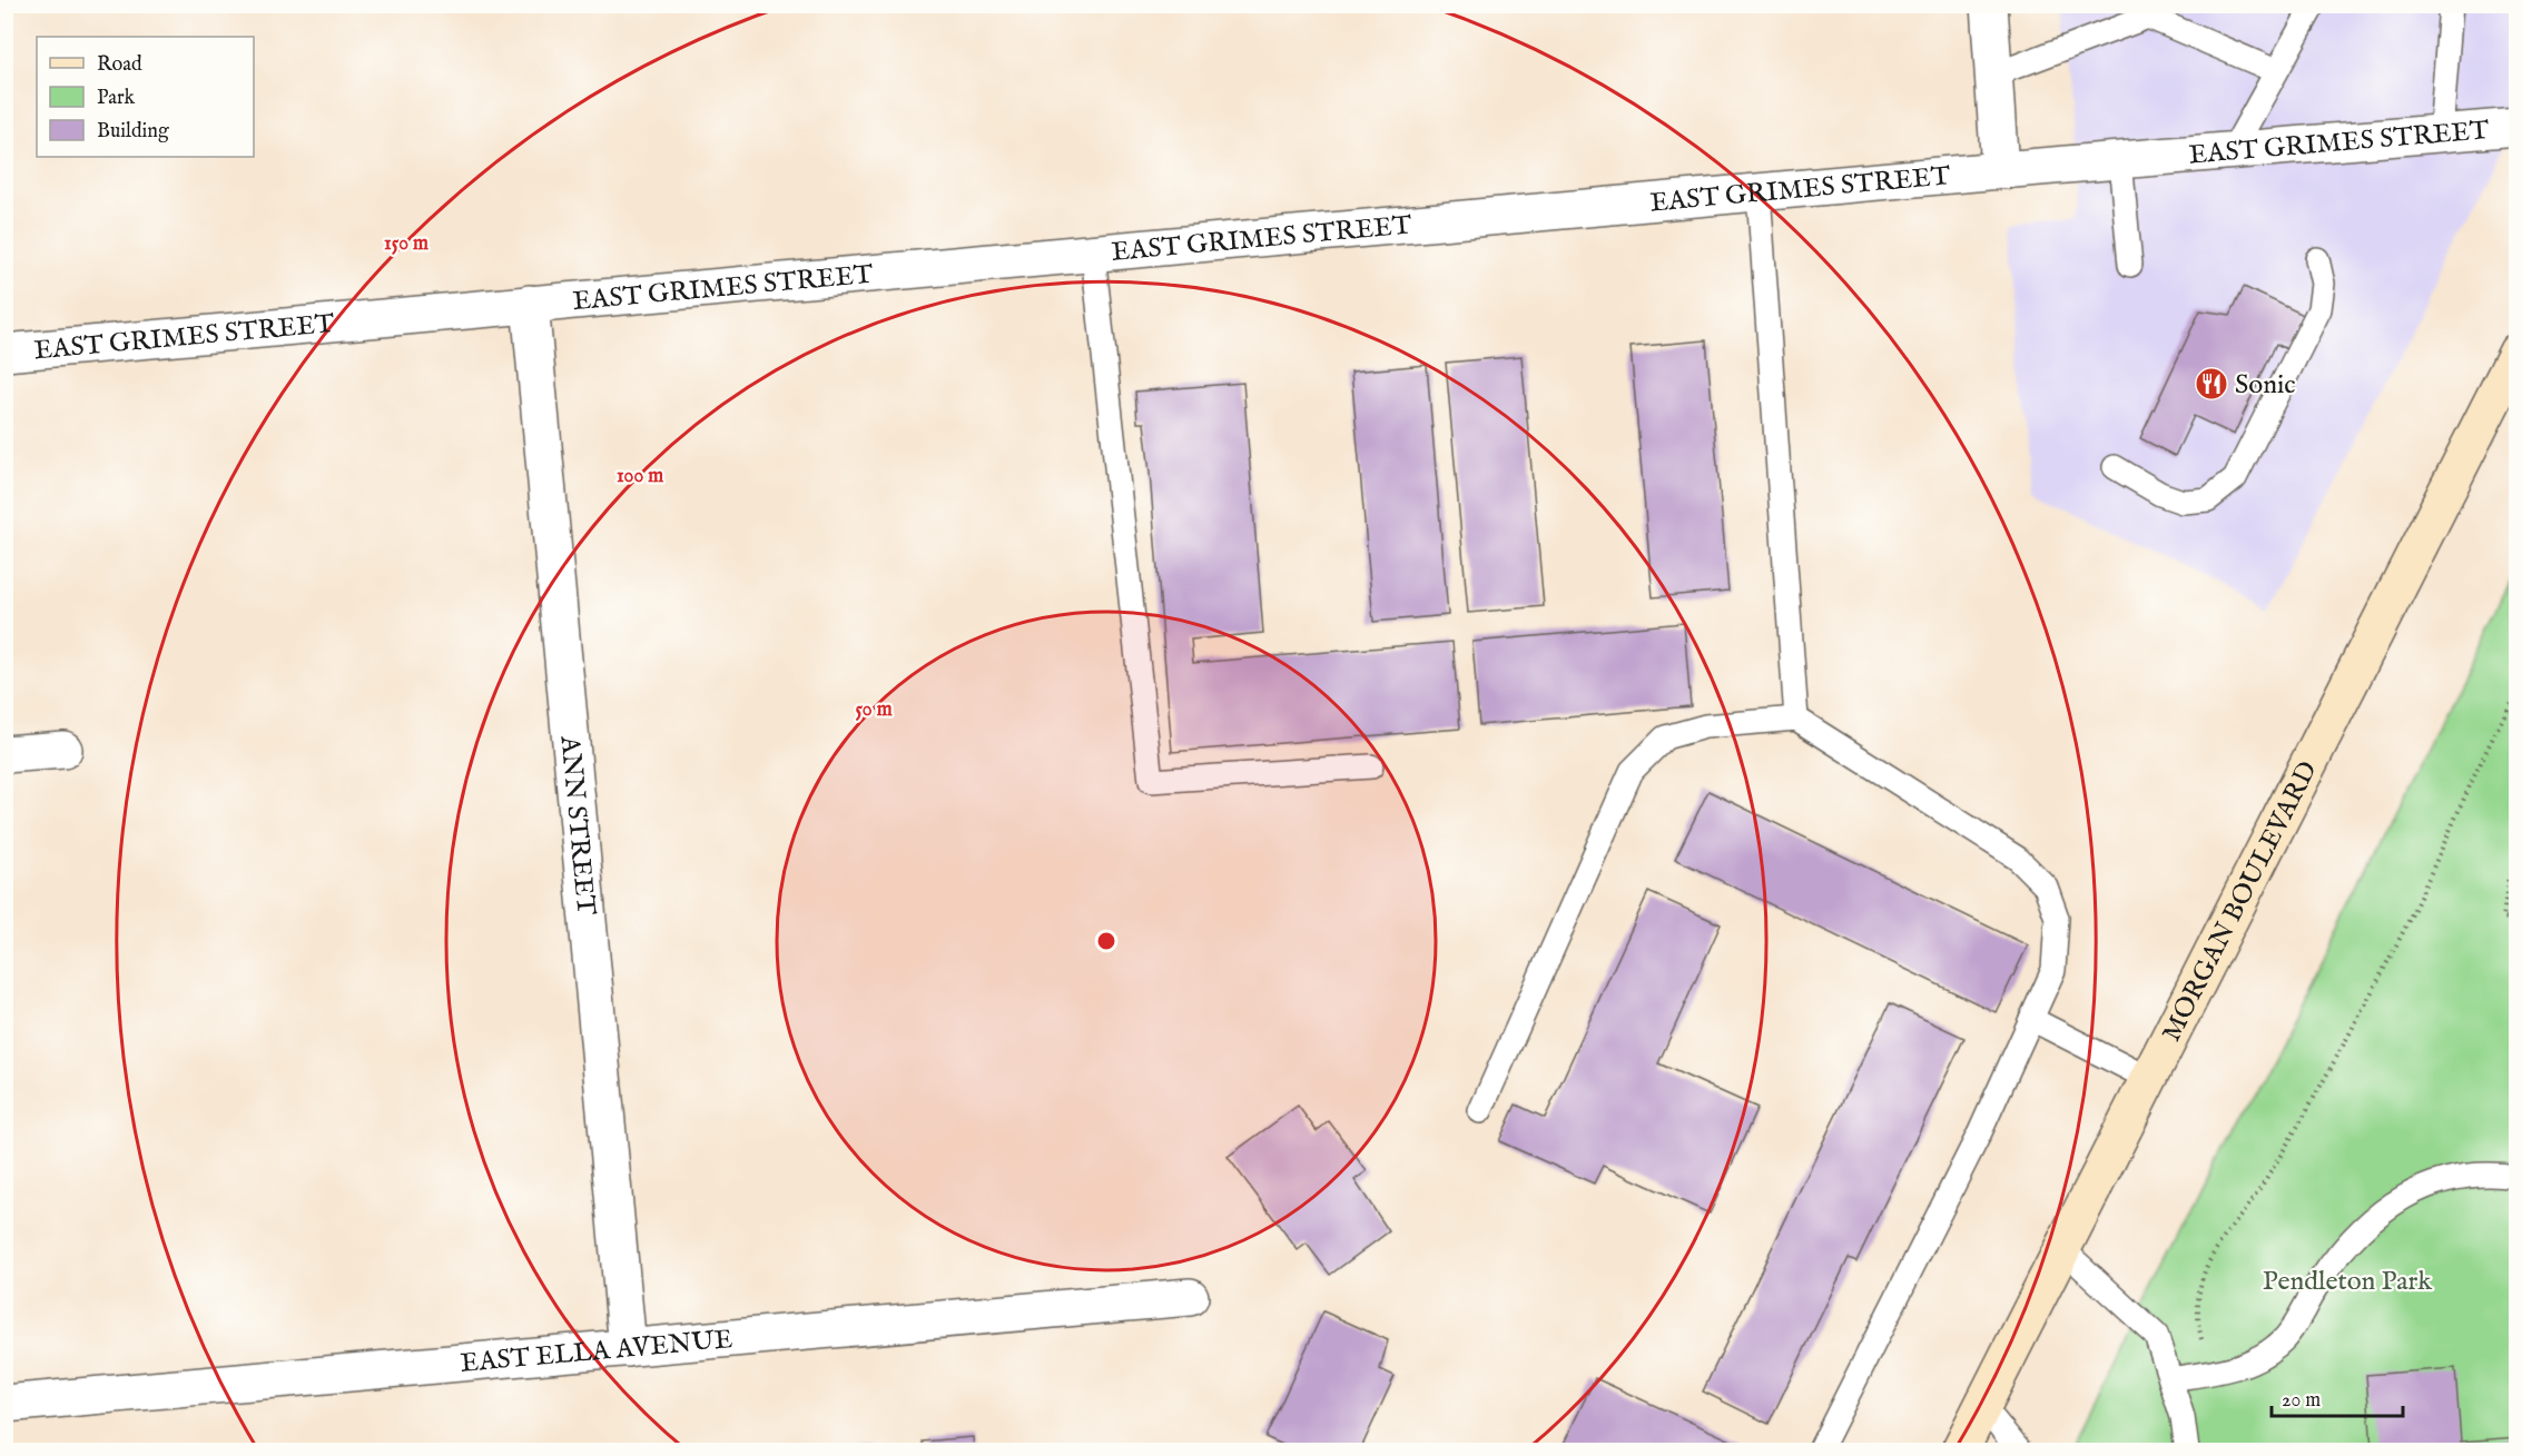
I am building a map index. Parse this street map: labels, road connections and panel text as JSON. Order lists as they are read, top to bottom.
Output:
{
  "streets": {
    "main road": ["MORGAN BOULEVARD"],
    "street": ["EAST GRIMES STREET", "ANN STREET", "EAST ELLA AVENUE"]
  },
  "crossings": [
    ["EAST GRIMES STREET", "ANN STREET"],
    ["ANN STREET", "EAST ELLA AVENUE"]
  ],
  "parks": ["Pendleton Park"],
  "places": {
    "restaurant": ["Sonic"]
  },
  "legend": ["Road", "Park", "Building"],
  "scale_bar": "20 m",
  "rings": ["150 m", "100 m", "50 m"]
}
